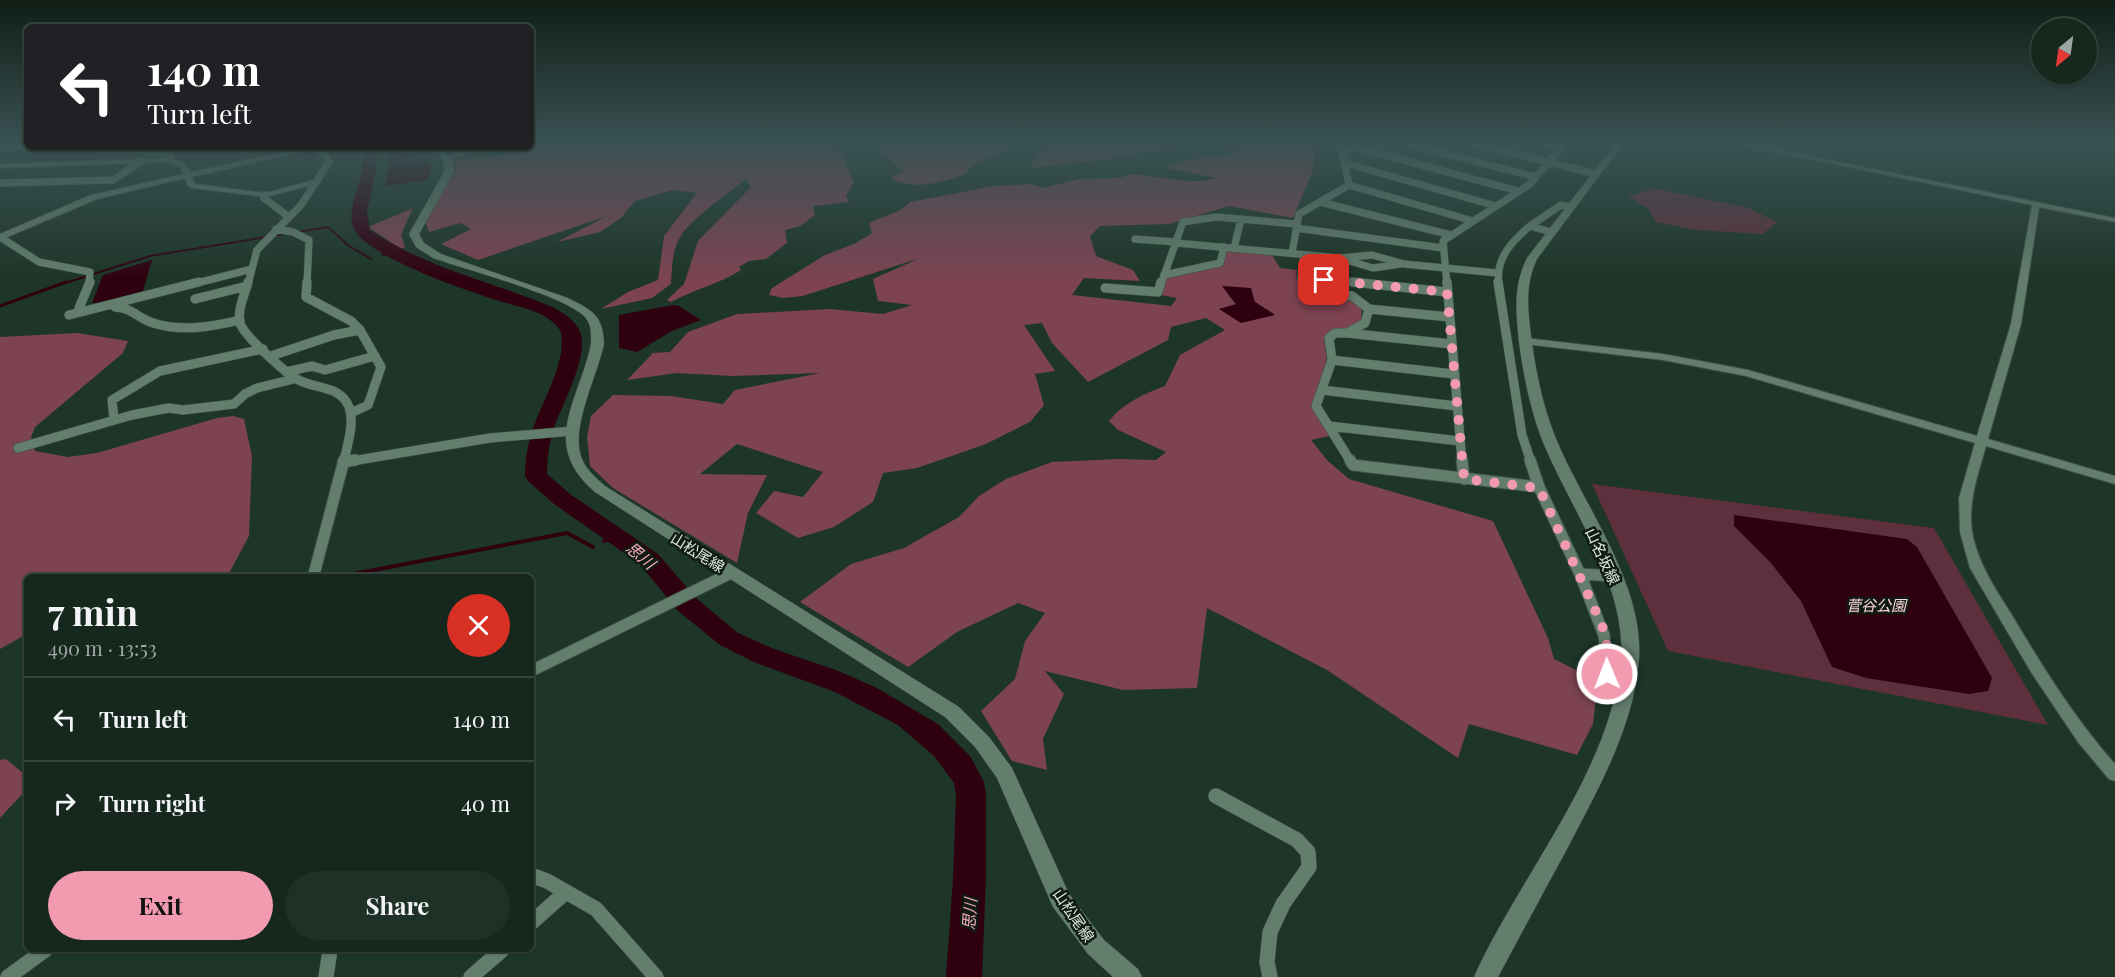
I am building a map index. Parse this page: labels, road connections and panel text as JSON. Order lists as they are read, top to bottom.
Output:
{
  "streets": {
    "main road": ["山松尾線", "山名坂線"]
  },
  "water": ["思川"],
  "parks": ["菅谷公園"],
  "north": "bottom left",
  "page": {
    "turn": ["140 m", "Turn left"],
    "heading": ["7 min", "490 m · 13:53"],
    "list": [
      {
        "name": "Turn left",
        "value": "140 m"
      },
      {
        "name": "Turn right",
        "value": "40 m"
      }
    ],
    "buttons": ["Exit", "Share"]
  }
}
